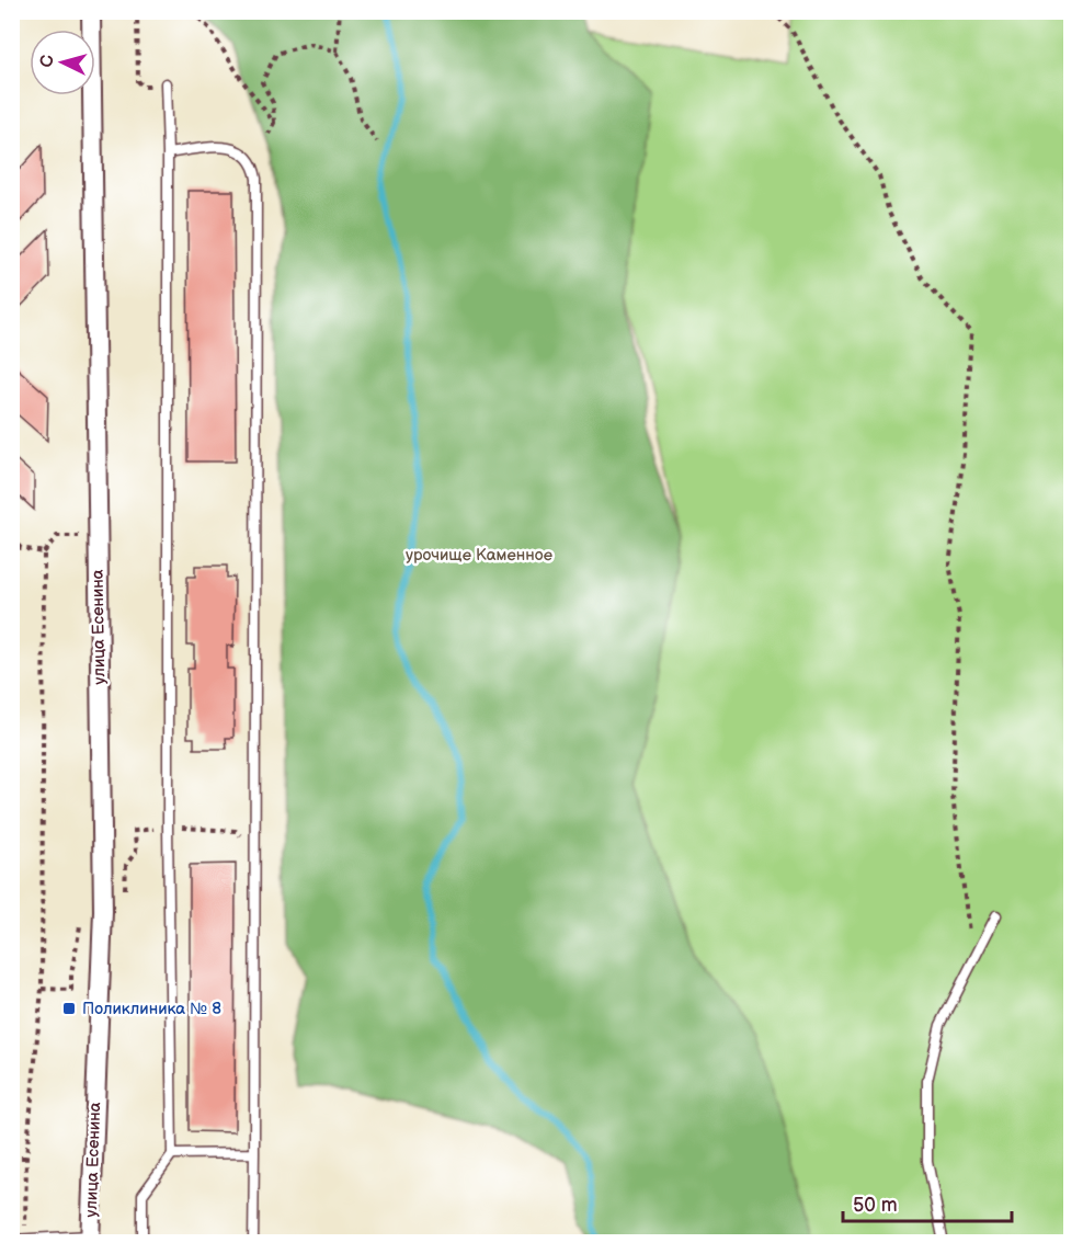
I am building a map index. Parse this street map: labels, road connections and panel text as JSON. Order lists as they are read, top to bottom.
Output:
{
  "streets": {
    "street": ["улица Есенина"]
  },
  "parks": ["урочище Каменное"],
  "places": {
    "transit": ["Поликлиника № 8"]
  },
  "scale_bar": "50 m",
  "north": "left"
}
